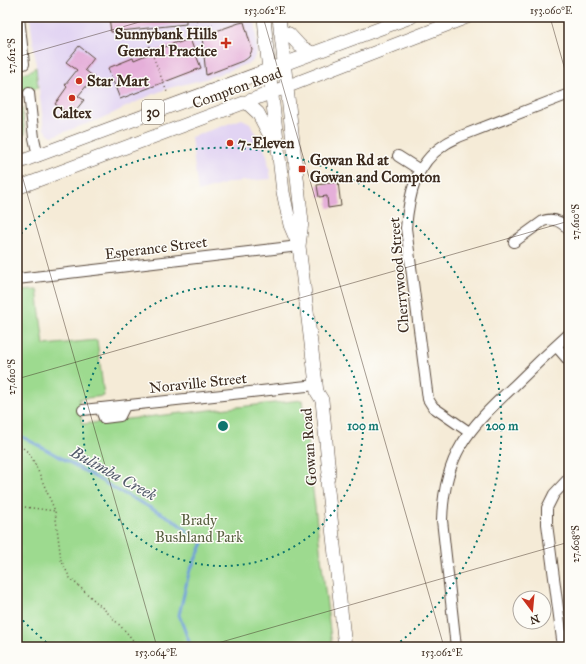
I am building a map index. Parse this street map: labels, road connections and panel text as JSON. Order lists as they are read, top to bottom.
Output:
{
  "streets": {
    "main road": ["Compton Road", "30", "Gowan Road"],
    "street": ["Esperance Street", "Cherrywood Street", "Noraville Street"]
  },
  "crossings": [
    ["Compton Road", "Gowan Road"],
    ["Esperance Street", "Gowan Road"],
    ["Noraville Street", "Gowan Road"]
  ],
  "water": ["Bulimba Creek"],
  "parks": ["Brady Bushland Park"],
  "places": {
    "health": ["Sunnybank Hills General Practice"],
    "other": ["Star Mart", "Caltex", "7-Eleven"],
    "transit": ["Gowan Rd at Gowan and Compton"]
  },
  "north": "bottom",
  "coordinates": [
    "153.062°E",
    "153.060°E",
    "27.612°S",
    "27.610°S",
    "27.608°S",
    "153.064°E"
  ],
  "rings": ["100 m", "200 m"]
}
